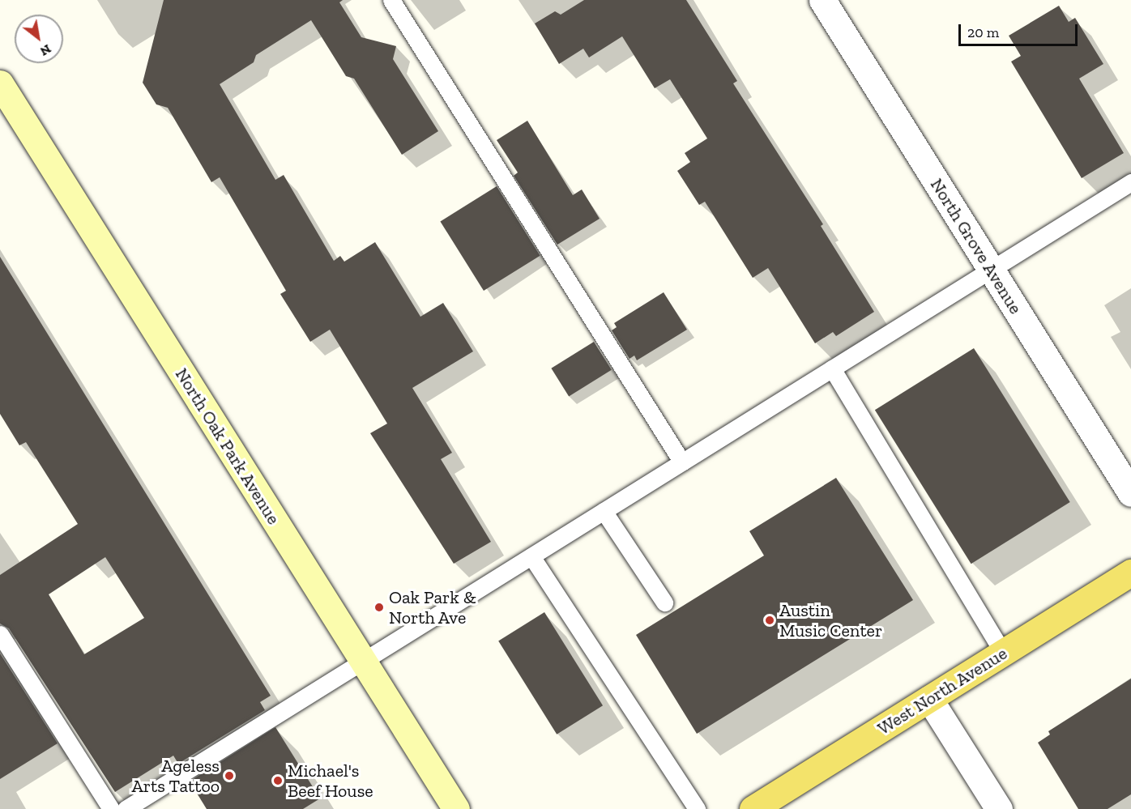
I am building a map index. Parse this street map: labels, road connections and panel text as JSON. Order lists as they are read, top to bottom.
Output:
{
  "streets": {
    "main road": ["West North Avenue"],
    "street": ["North Grove Avenue", "North Oak Park Avenue"]
  },
  "places": [
    "Oak Park & North Ave",
    "Austin Music Center",
    "Ageless Arts Tattoo",
    "Michael's Beef House"
  ],
  "scale_bar": "20 m",
  "north": "bottom right"
}
